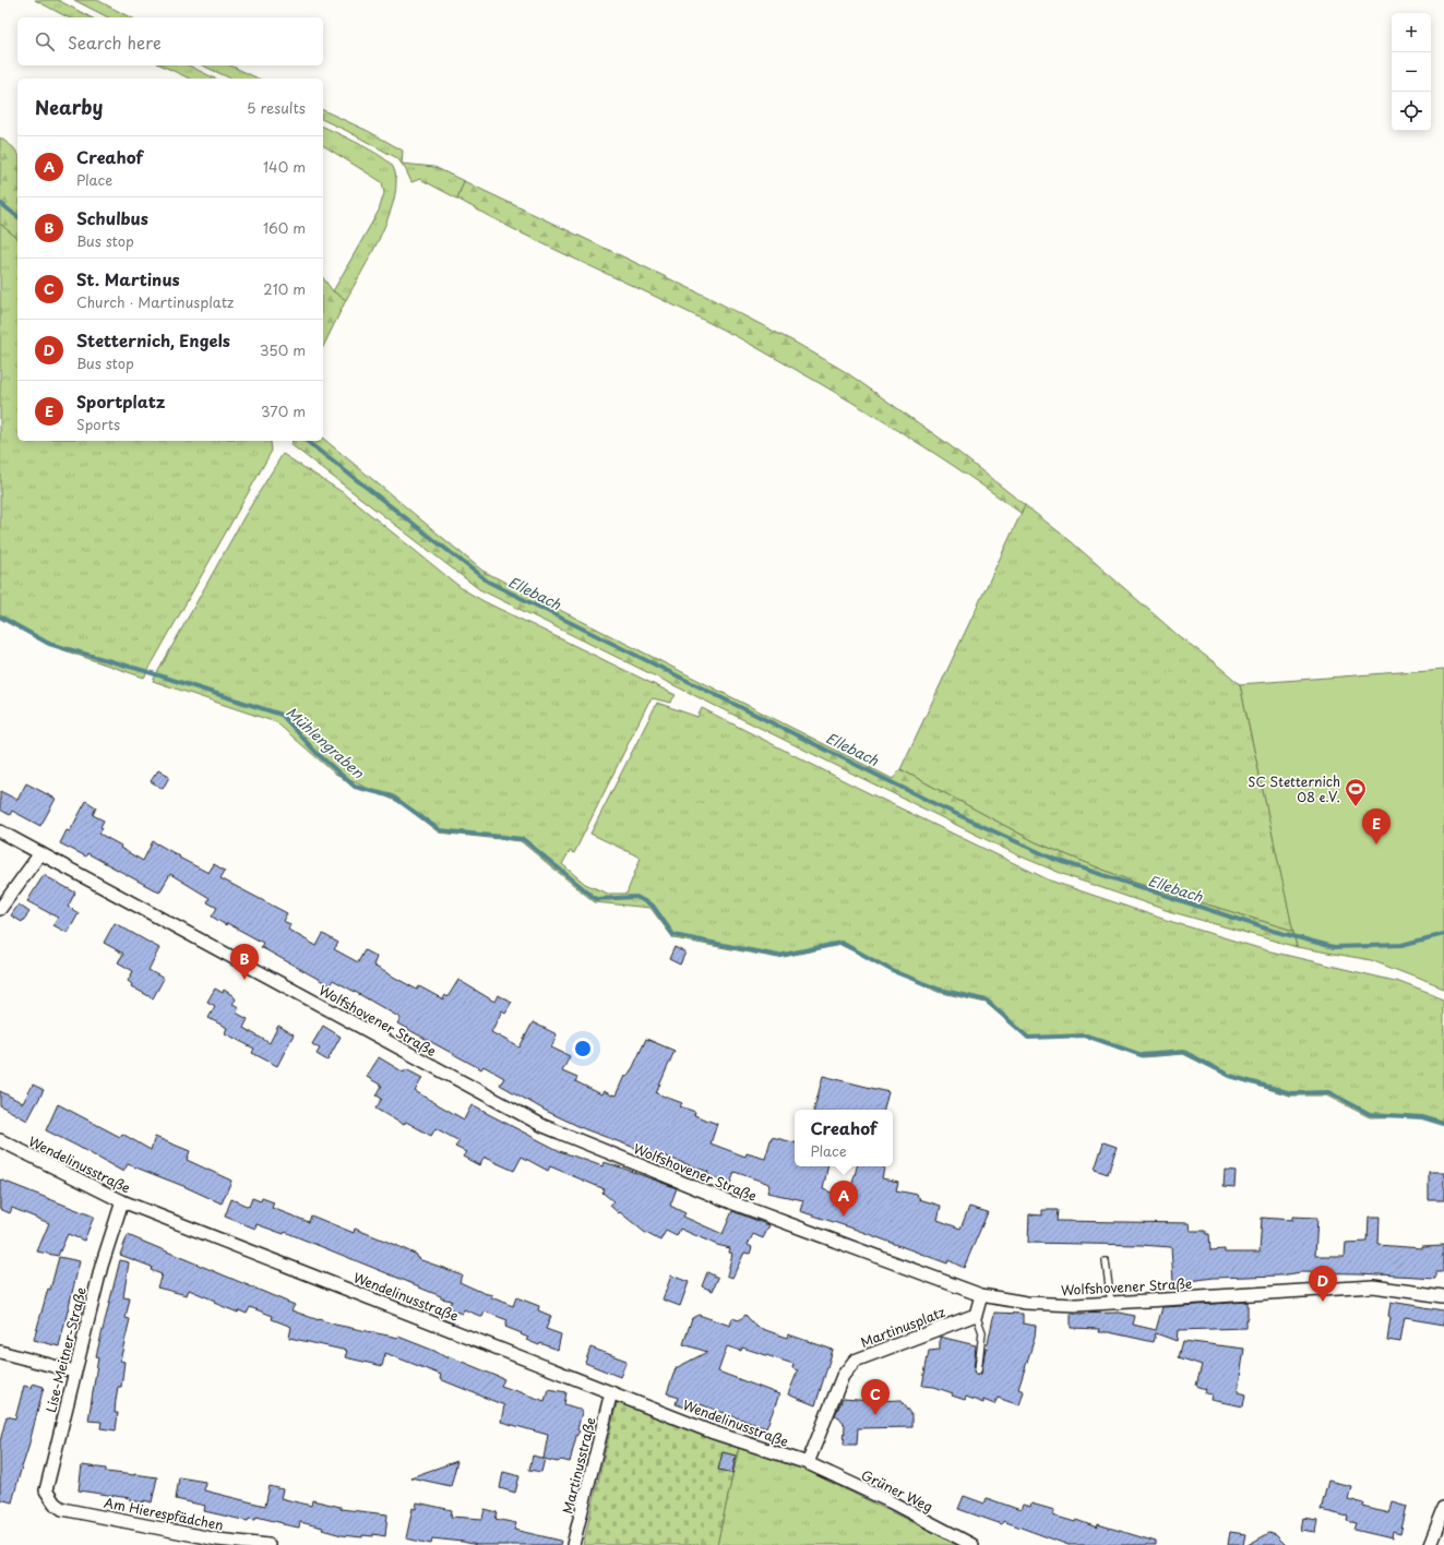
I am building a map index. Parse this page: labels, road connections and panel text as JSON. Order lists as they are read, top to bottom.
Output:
{
  "streets": {
    "street": [
      "Wolfshovener Straße",
      "Wendelinusstraße",
      "Martinusplatz",
      "Lise-Meitner-Straße",
      "Martinusstraße",
      "Grüner Weg",
      "Am Hierespfädchen"
    ]
  },
  "crossings": [
    ["Wendelinusstraße", "Martinusplatz"],
    ["Wendelinusstraße", "Lise-Meitner-Straße"],
    ["Wendelinusstraße", "Martinusstraße"],
    ["Wendelinusstraße", "Grüner Weg"],
    ["Martinusplatz", "Grüner Weg"],
    ["Lise-Meitner-Straße", "Am Hierespfädchen"]
  ],
  "water": ["Ellebach", "Mühlengraben"],
  "places": {
    "sports": ["SC Stetternich 08 e.V."]
  },
  "page": {
    "map_buttons": ["+", "−"],
    "search": "Search here",
    "heading": ["Nearby", "5 results"],
    "list": [
      {
        "mark": "A",
        "name": "Creahof",
        "note": "Place",
        "value": "140 m"
      },
      {
        "mark": "B",
        "name": "Schulbus",
        "note": "Bus stop",
        "value": "160 m"
      },
      {
        "mark": "C",
        "name": "St. Martinus",
        "note": "Church · Martinusplatz",
        "value": "210 m"
      },
      {
        "mark": "D",
        "name": "Stetternich, Engels",
        "note": "Bus stop",
        "value": "350 m"
      },
      {
        "mark": "E",
        "name": "Sportplatz",
        "note": "Sports",
        "value": "370 m"
      }
    ],
    "pins": [
      "E",
      "B",
      "A",
      "D",
      "C"
    ],
    "popup": ["Creahof", "Place"]
  }
}
